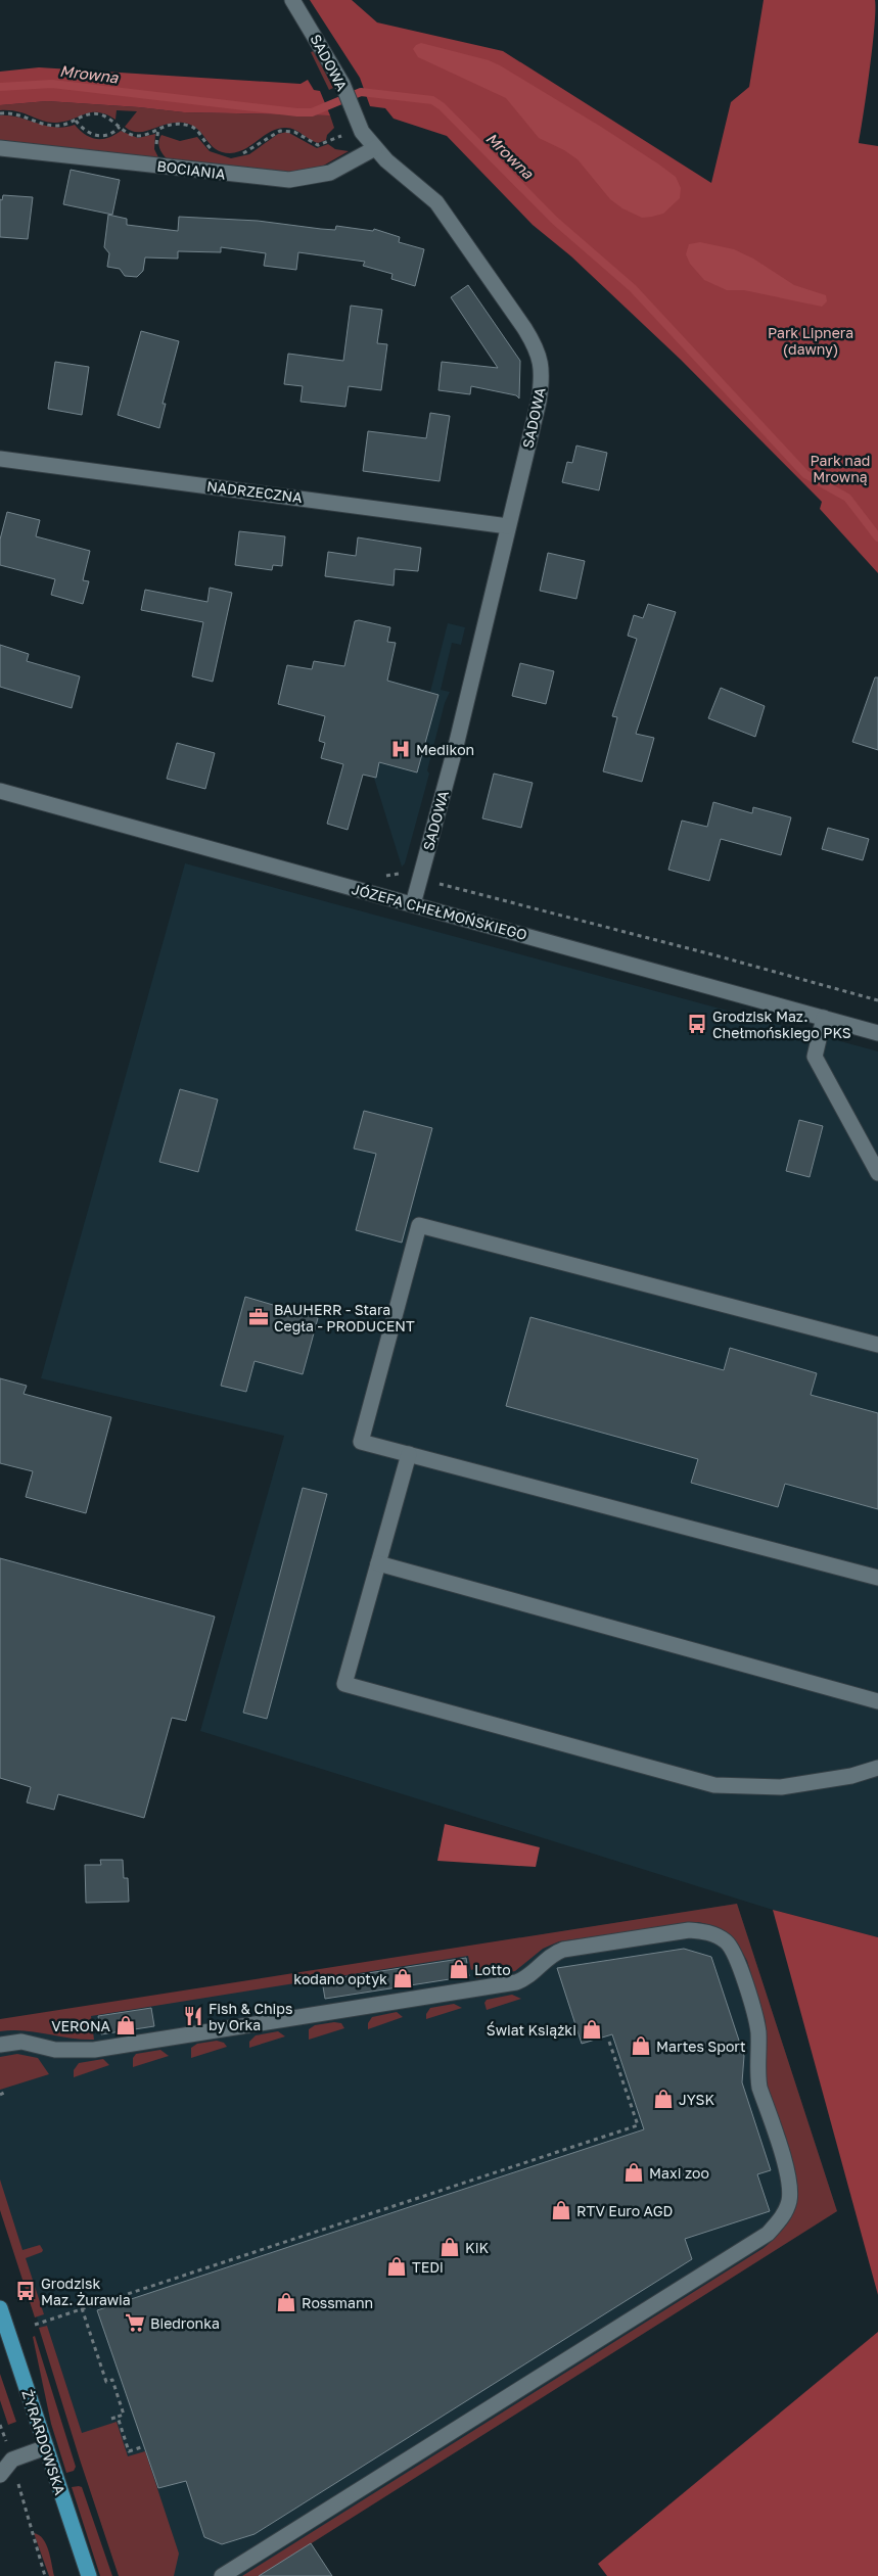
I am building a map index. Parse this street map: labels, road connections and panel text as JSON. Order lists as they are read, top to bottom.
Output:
{
  "streets": {
    "main road": ["ŻYRARDOWSKA"],
    "street": [
      "SADOWA",
      "BOCIANIA",
      "NADRZECZNA",
      "JÓZEFA CHEŁMOŃSKIEGO"
    ]
  },
  "crossings": [
    ["SADOWA", "BOCIANIA"],
    ["SADOWA", "NADRZECZNA"],
    ["SADOWA", "JÓZEFA CHEŁMOŃSKIEGO"]
  ],
  "water": ["Mrowna"],
  "parks": ["Park Lipnera (dawny)", "Park nad Mrowną"],
  "places": {
    "hospital": ["Medikon"],
    "bus stop": ["Grodzisk Maz. Chełmońskiego PKS", "Grodzisk Maz. Żurawia"],
    "office": ["BAUHERR - Stara Cegła - PRODUCENT"],
    "shop": [
      "Lotto",
      "kodano optyk",
      "VERONA",
      "Świat Książki",
      "Martes Sport",
      "JYSK",
      "Maxi zoo",
      "RTV Euro AGD",
      "KiK",
      "TEDi",
      "Rossmann"
    ],
    "restaurant": ["Fish & Chips by Orka"],
    "supermarket": ["Biedronka"]
  }
}
